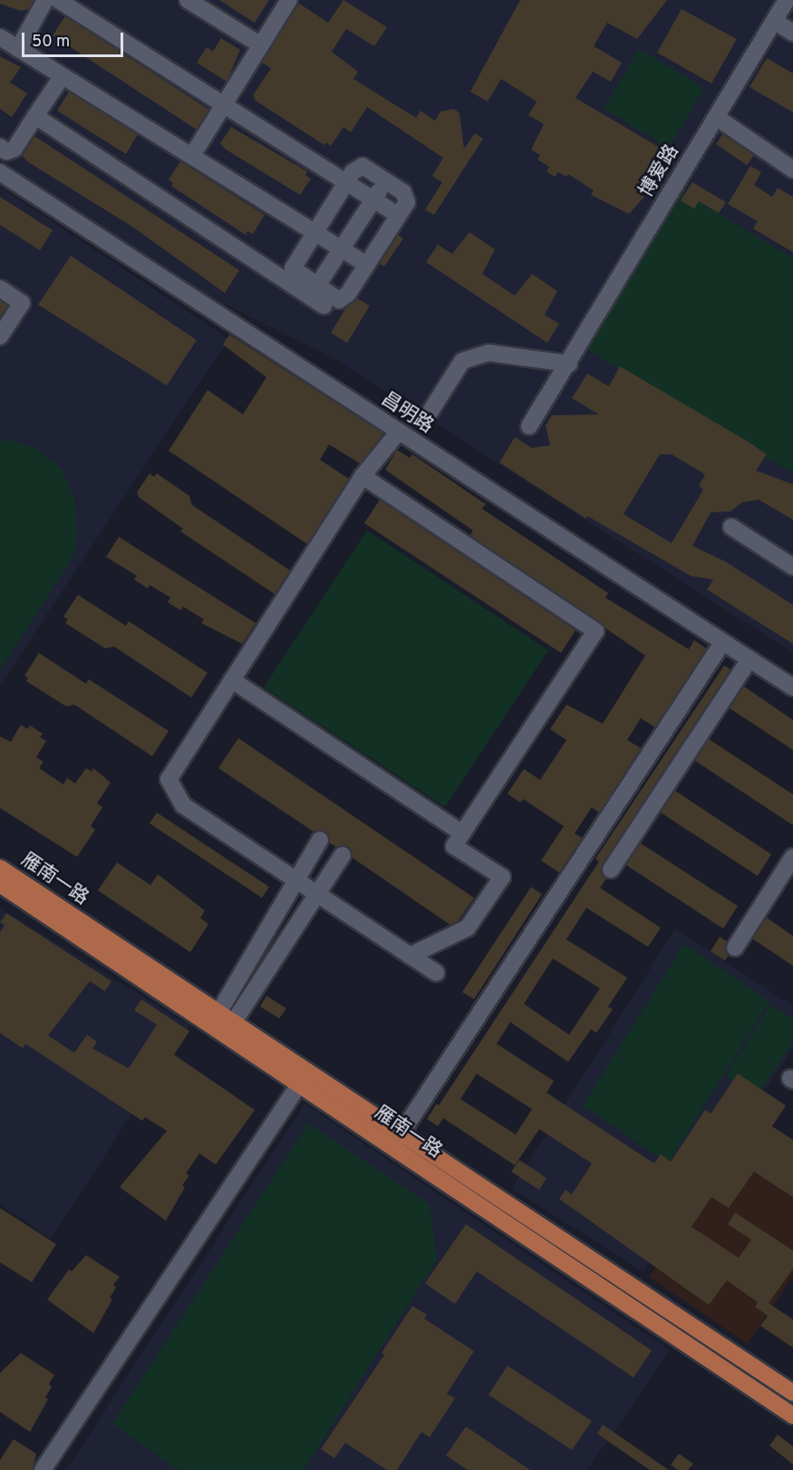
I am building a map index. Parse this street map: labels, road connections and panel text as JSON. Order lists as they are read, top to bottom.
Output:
{
  "streets": {
    "main road": ["雁南一路"],
    "street": ["博爱路", "昌明路"]
  },
  "scale_bar": "50 m"
}
